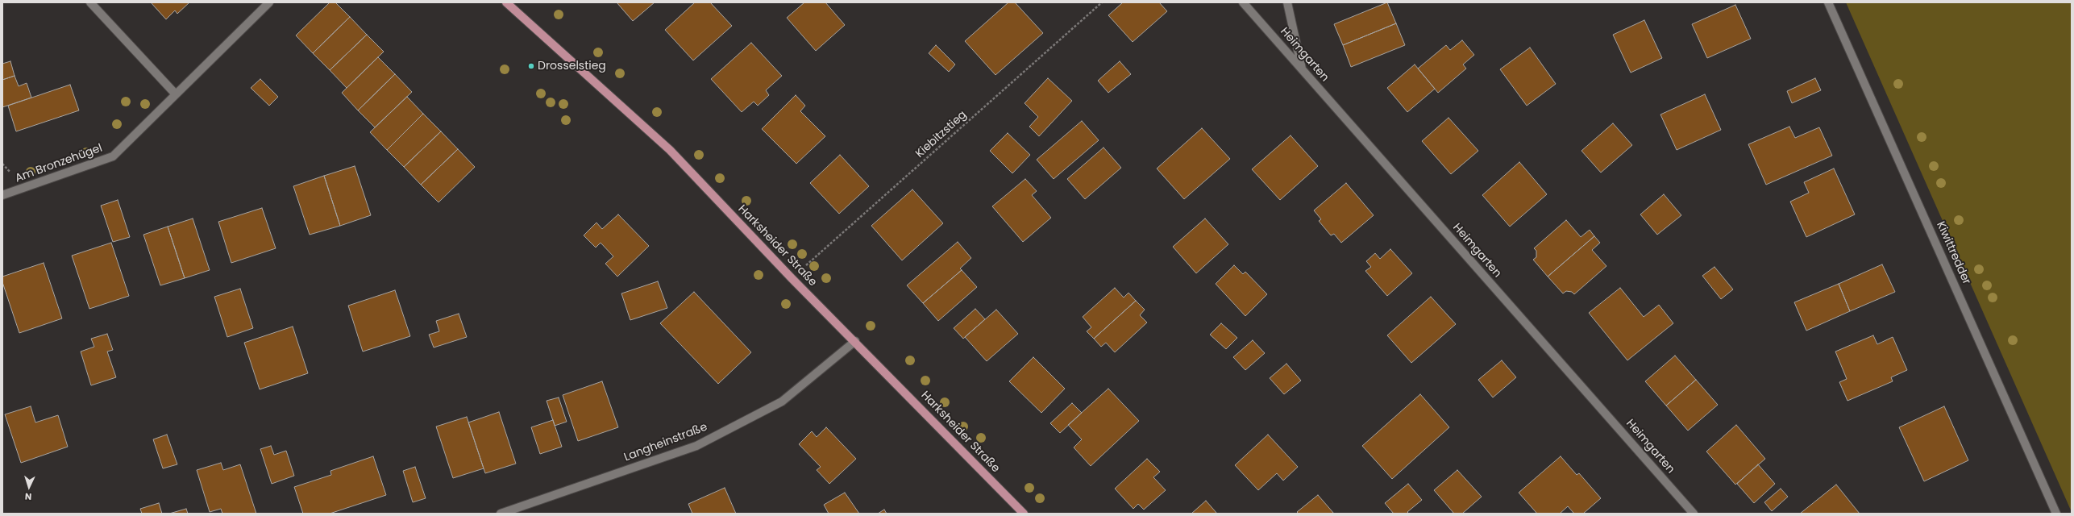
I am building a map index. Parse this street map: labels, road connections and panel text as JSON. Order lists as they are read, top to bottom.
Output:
{
  "streets": {
    "main road": ["Harksheider Straße"],
    "street": [
      "Heimgarten",
      "Am Bronzehügel",
      "Kiwittredder",
      "Langheinstraße"
    ],
    "path": ["Kiebitzstieg"]
  },
  "crossings": [
    ["Kiebitzstieg", "Harksheider Straße"],
    ["Harksheider Straße", "Langheinstraße"]
  ],
  "places": ["Drosselstieg"],
  "north": "bottom"
}
